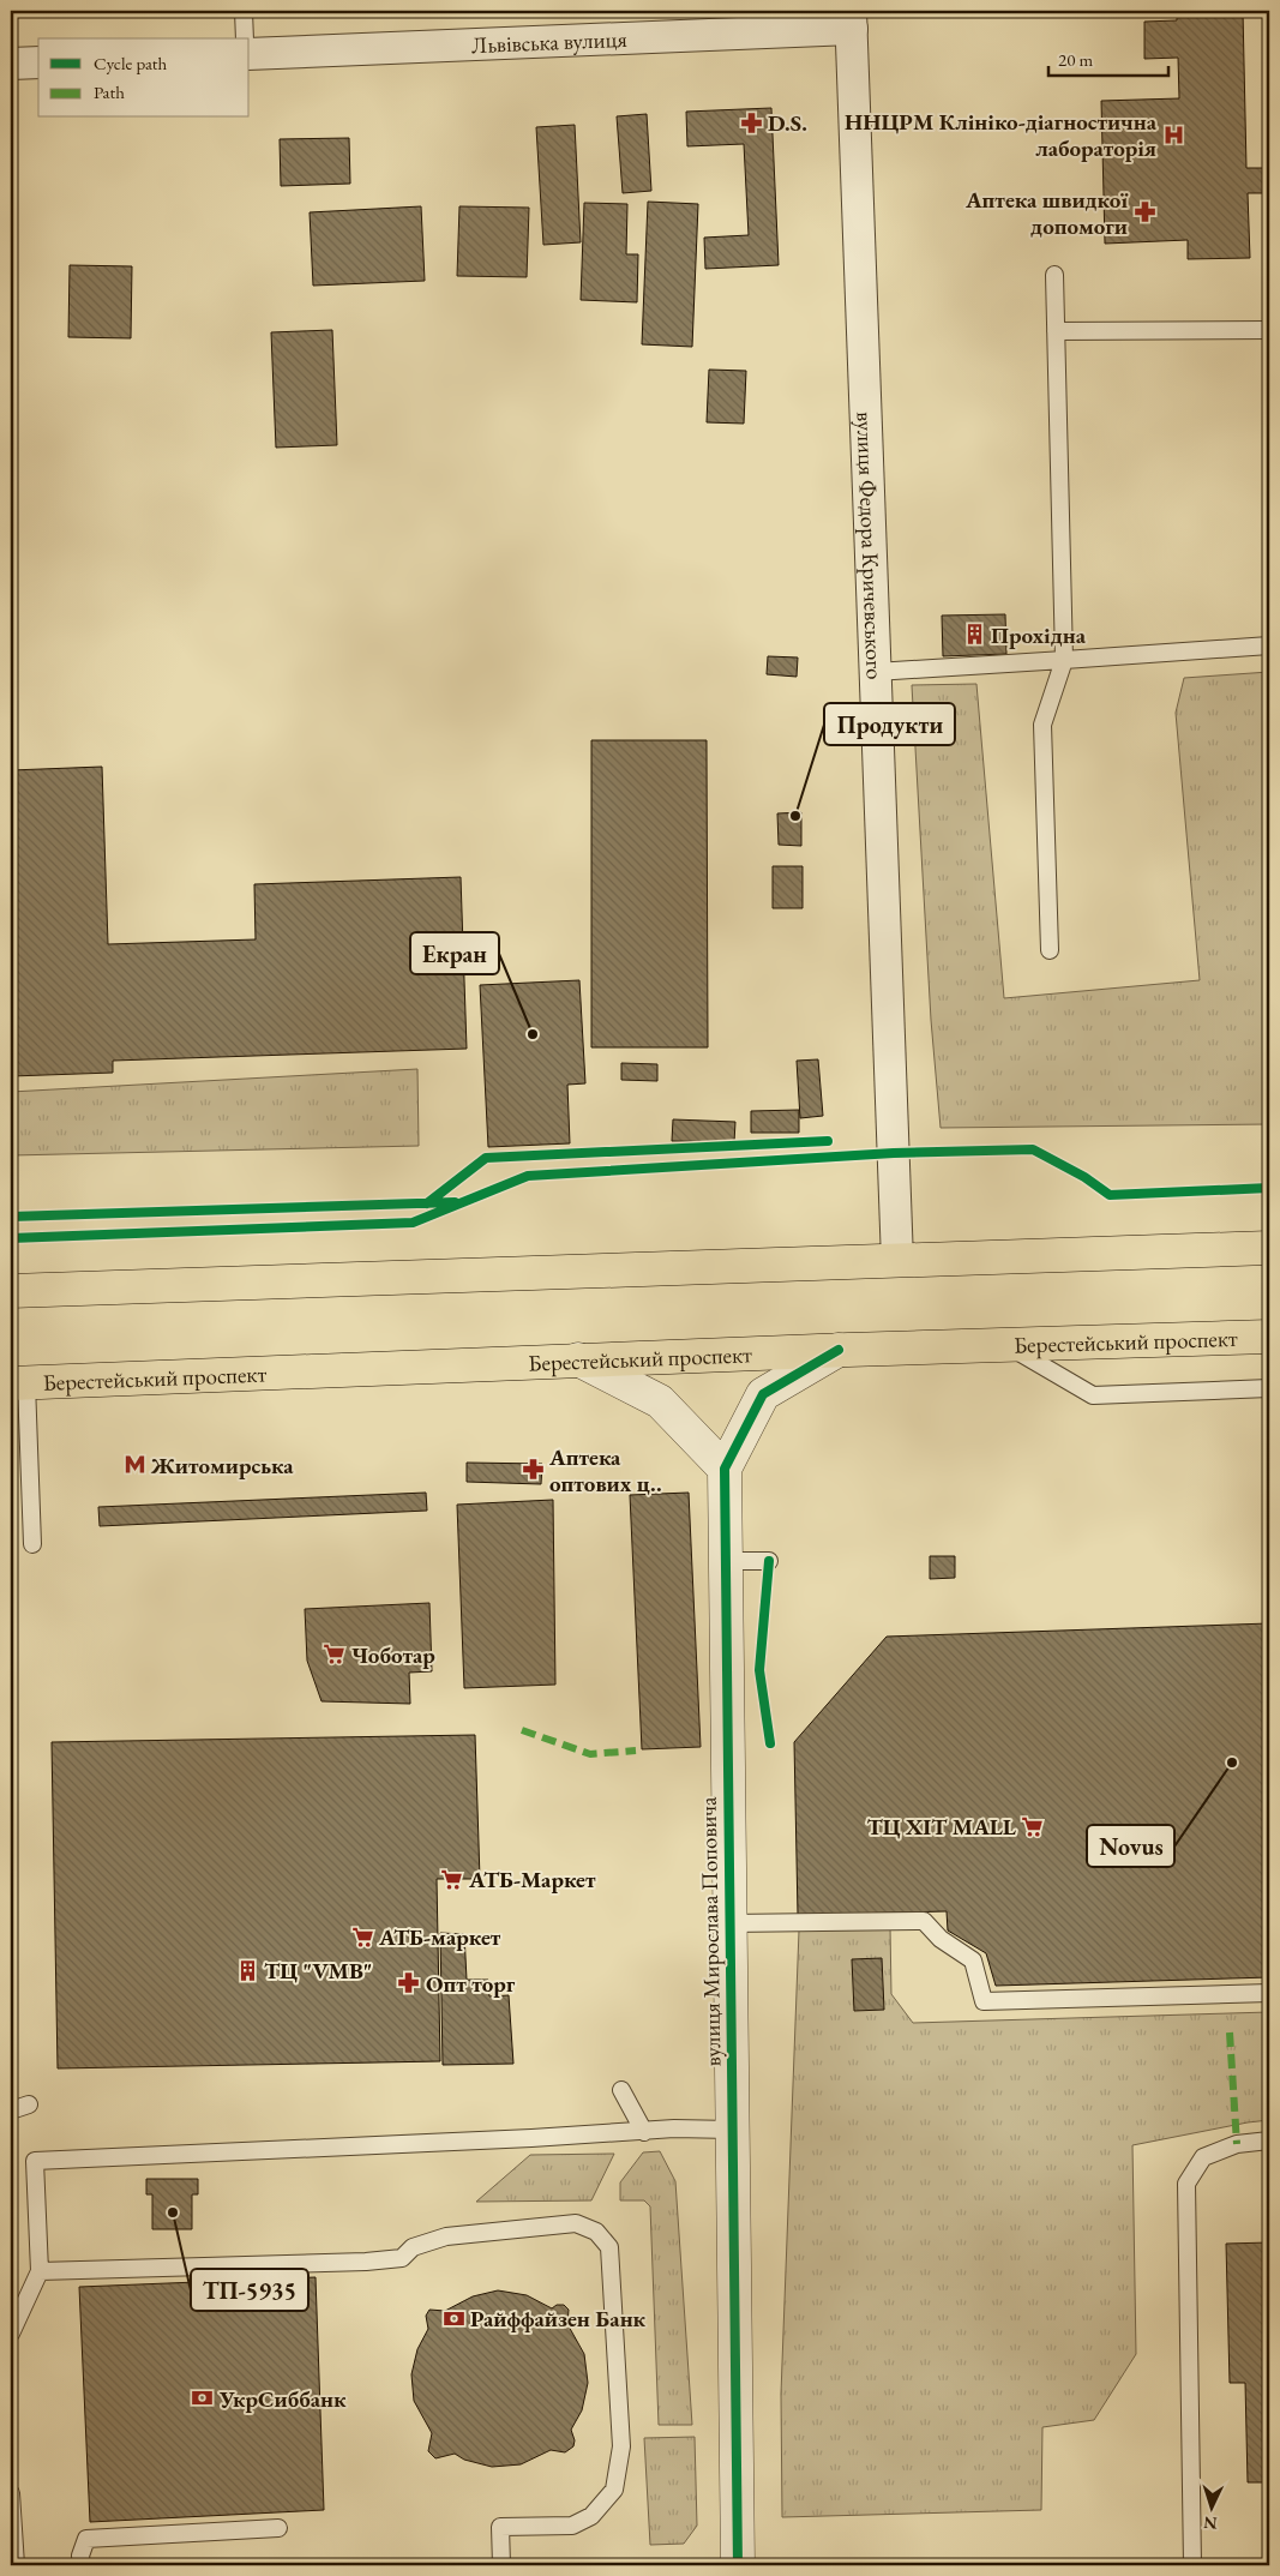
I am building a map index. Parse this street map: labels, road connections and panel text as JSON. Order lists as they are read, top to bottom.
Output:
{
  "streets": {
    "main road": ["Берестейський проспект"],
    "street": ["Львівська вулиця", "вулиця Федора Кричевського", "вулиця Мирослава Поповича"]
  },
  "crossings": [
    ["Львівська вулиця", "вулиця Федора Кричевського"],
    ["Берестейський проспект", "вулиця Мирослава Поповича"]
  ],
  "places": {
    "pharmacy": [
      "D.S.",
      "Аптека швидкої допомоги",
      "Аптека оптових ц‥",
      "Опт торг"
    ],
    "hospital": ["ННЦРМ Клініко-діагностична лабораторія"],
    "building": ["Прохідна", "ТЦ \"VMB\""],
    "other": [
      "Продукти",
      "Екран",
      "Novus",
      "ТП-5935"
    ],
    "metro station": ["Житомирська"],
    "supermarket": [
      "Чоботар",
      "ТЦ ХІТ MALL",
      "АТБ-Маркет",
      "АТБ-маркет"
    ],
    "bank": ["Райффайзен Банк", "УкрСиббанк"]
  },
  "legend": ["Cycle path", "Path"],
  "scale_bar": "20 m",
  "north": "bottom"
}
